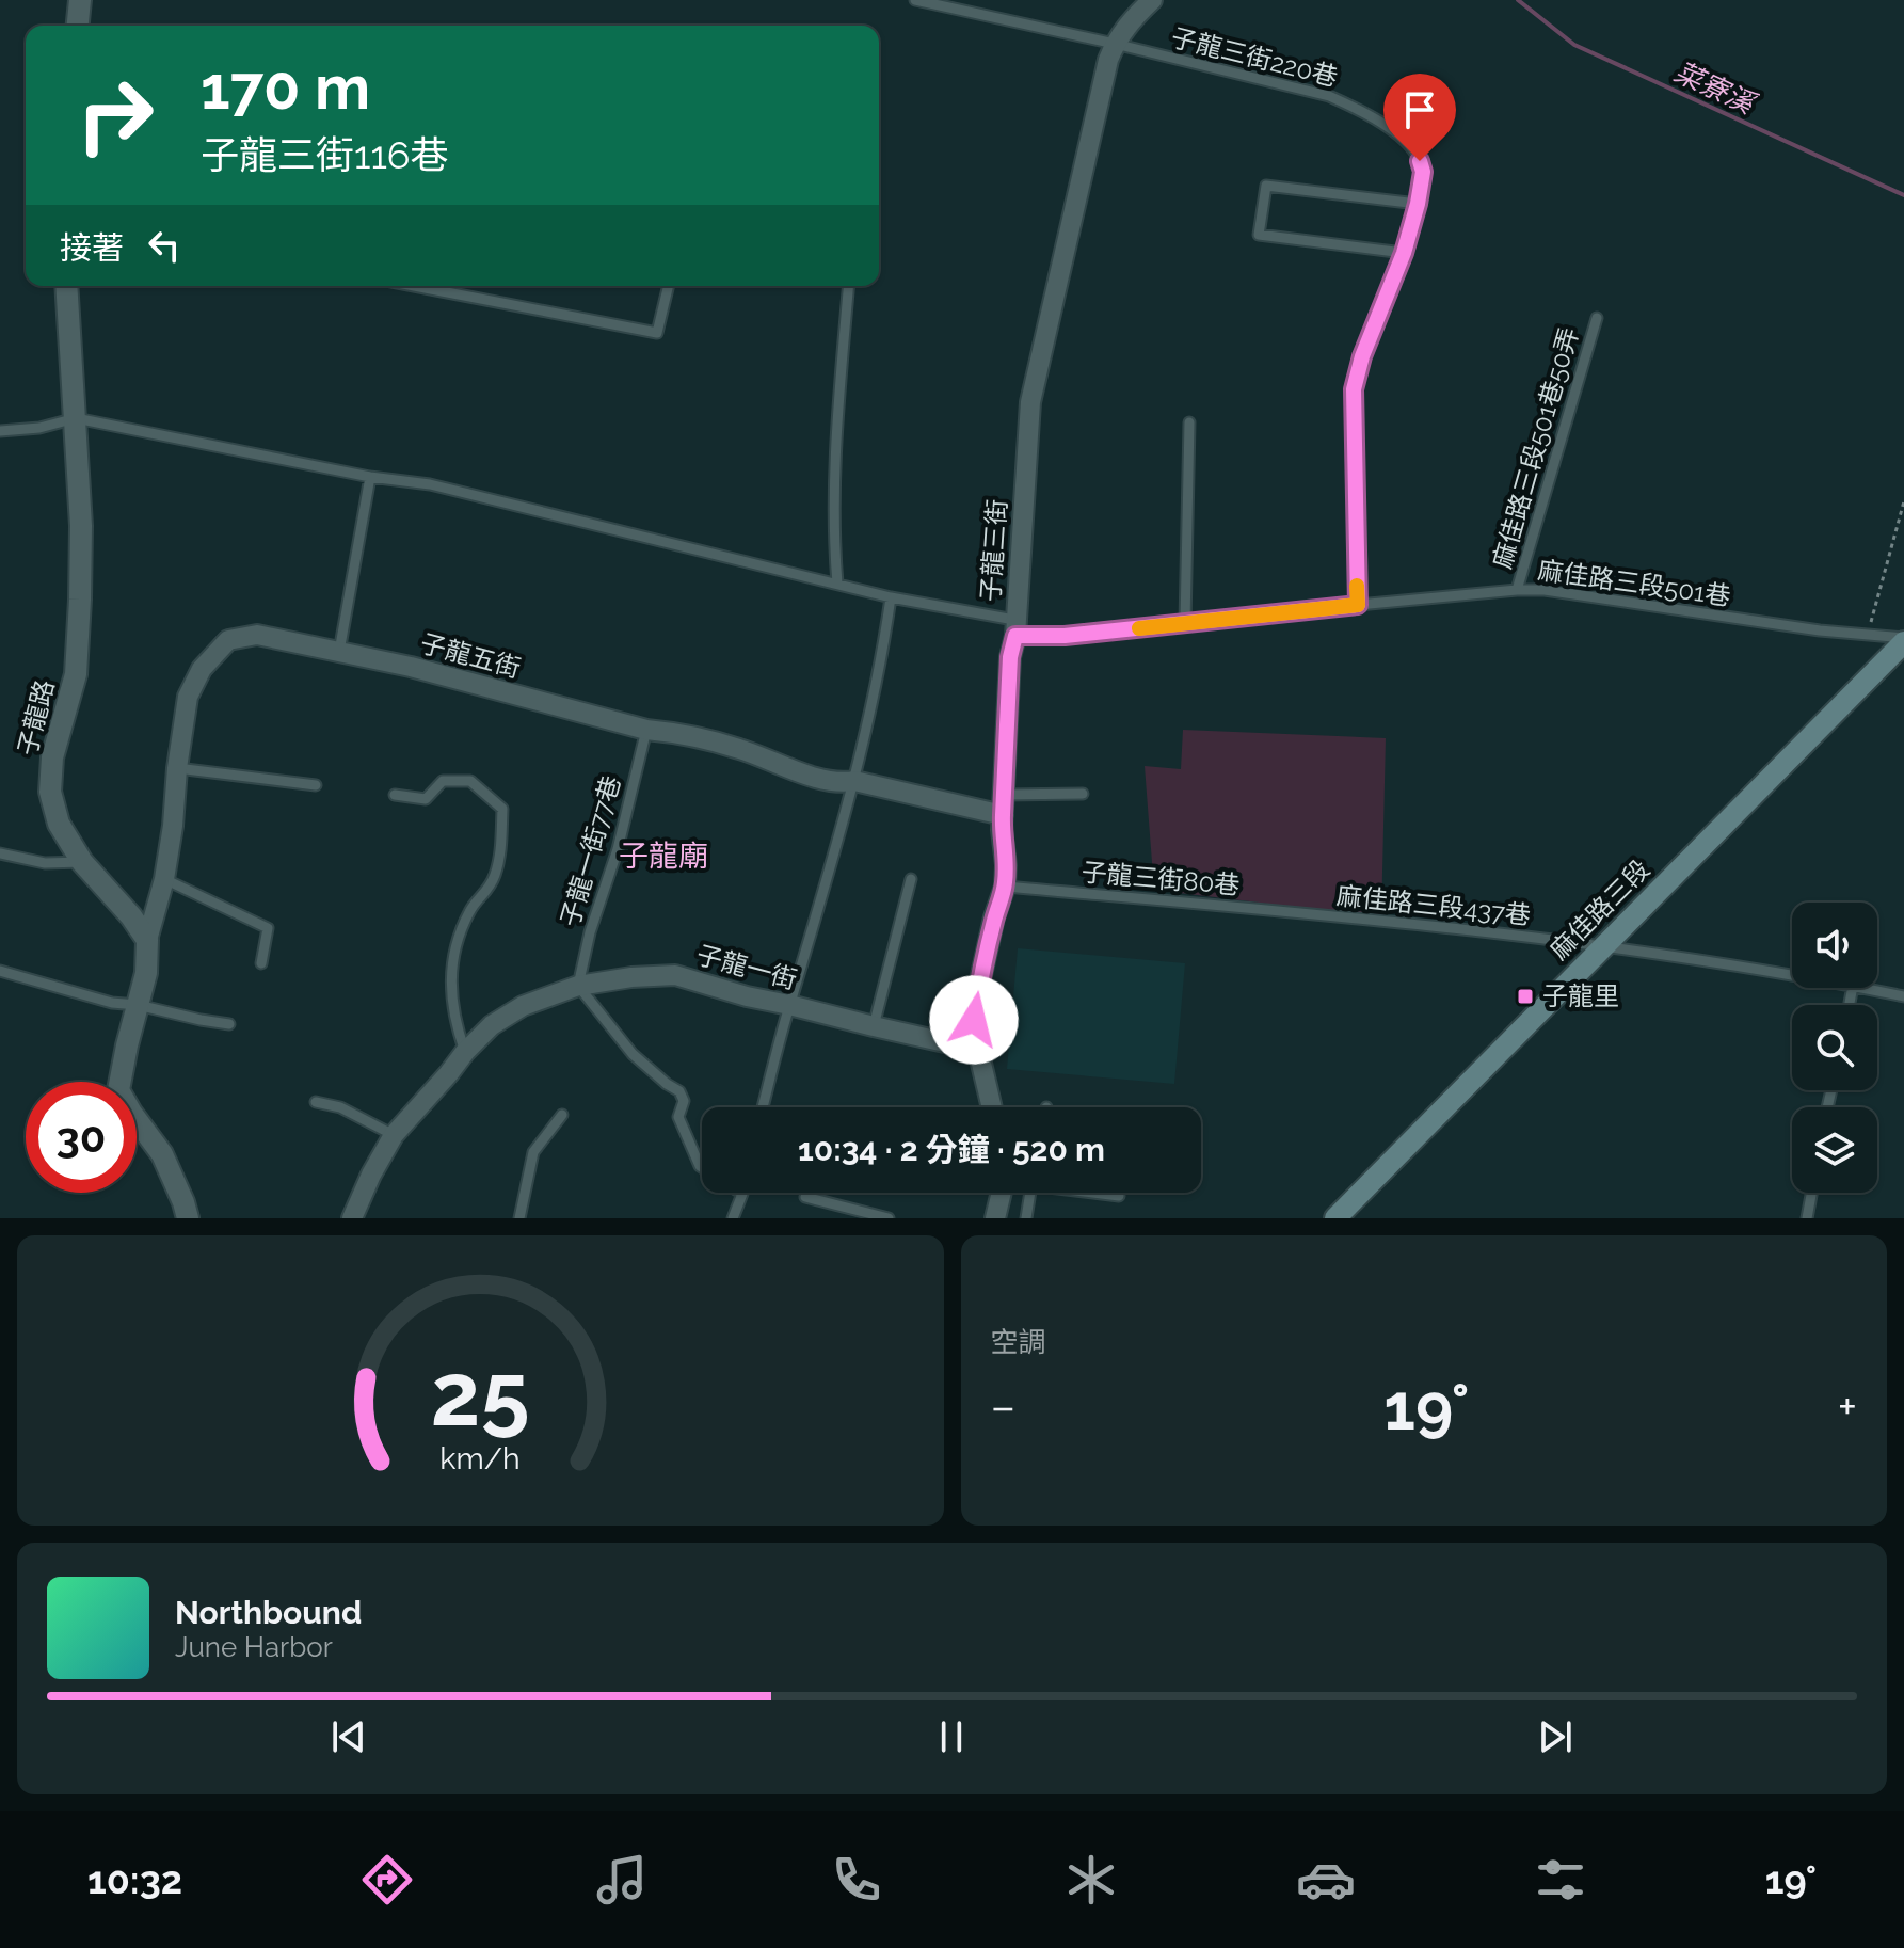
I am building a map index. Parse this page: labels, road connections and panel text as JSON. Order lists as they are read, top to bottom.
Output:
{
  "streets": {
    "main road": ["麻佳路三段"],
    "street": [
      "子龍三街",
      "子龍五街",
      "子龍路",
      "子龍一街"
    ],
    "lane": [
      "子龍三街220巷",
      "麻佳路三段501巷50弄",
      "麻佳路三段501巷",
      "子龍一街77巷",
      "子龍三街80巷",
      "麻佳路三段437巷"
    ]
  },
  "crossings": [
    ["子龍三街220巷", "子龍三街"],
    ["子龍三街220巷", "麻佳路三段501巷"],
    ["麻佳路三段501巷50弄", "麻佳路三段501巷"],
    ["子龍三街", "麻佳路三段501巷"],
    ["子龍三街", "子龍五街"],
    ["子龍三街", "子龍三街80巷"],
    ["子龍三街", "子龍一街"],
    ["麻佳路三段501巷", "子龍路"],
    ["麻佳路三段501巷", "麻佳路三段"],
    ["子龍五街", "子龍路"],
    ["子龍五街", "子龍一街77巷"],
    ["子龍一街77巷", "子龍一街"],
    ["子龍三街80巷", "麻佳路三段437巷"],
    ["麻佳路三段437巷", "麻佳路三段"]
  ],
  "districts": ["子龍廟"],
  "water": ["菜寮溪"],
  "places": {
    "transit": ["子龍里"]
  },
  "page": {
    "turn": ["170 m", "子龍三街116巷"],
    "then": "接著",
    "limit": "30",
    "trip": "10:34 · 2 分鐘 · 520 m",
    "tile": "空調",
    "heat": ["−", "19°", "+"],
    "song": ["Northbound", "June Harbor"],
    "tabs": ["10:32", "19°"],
    "gauge": ["25", "km/h"]
  }
}
